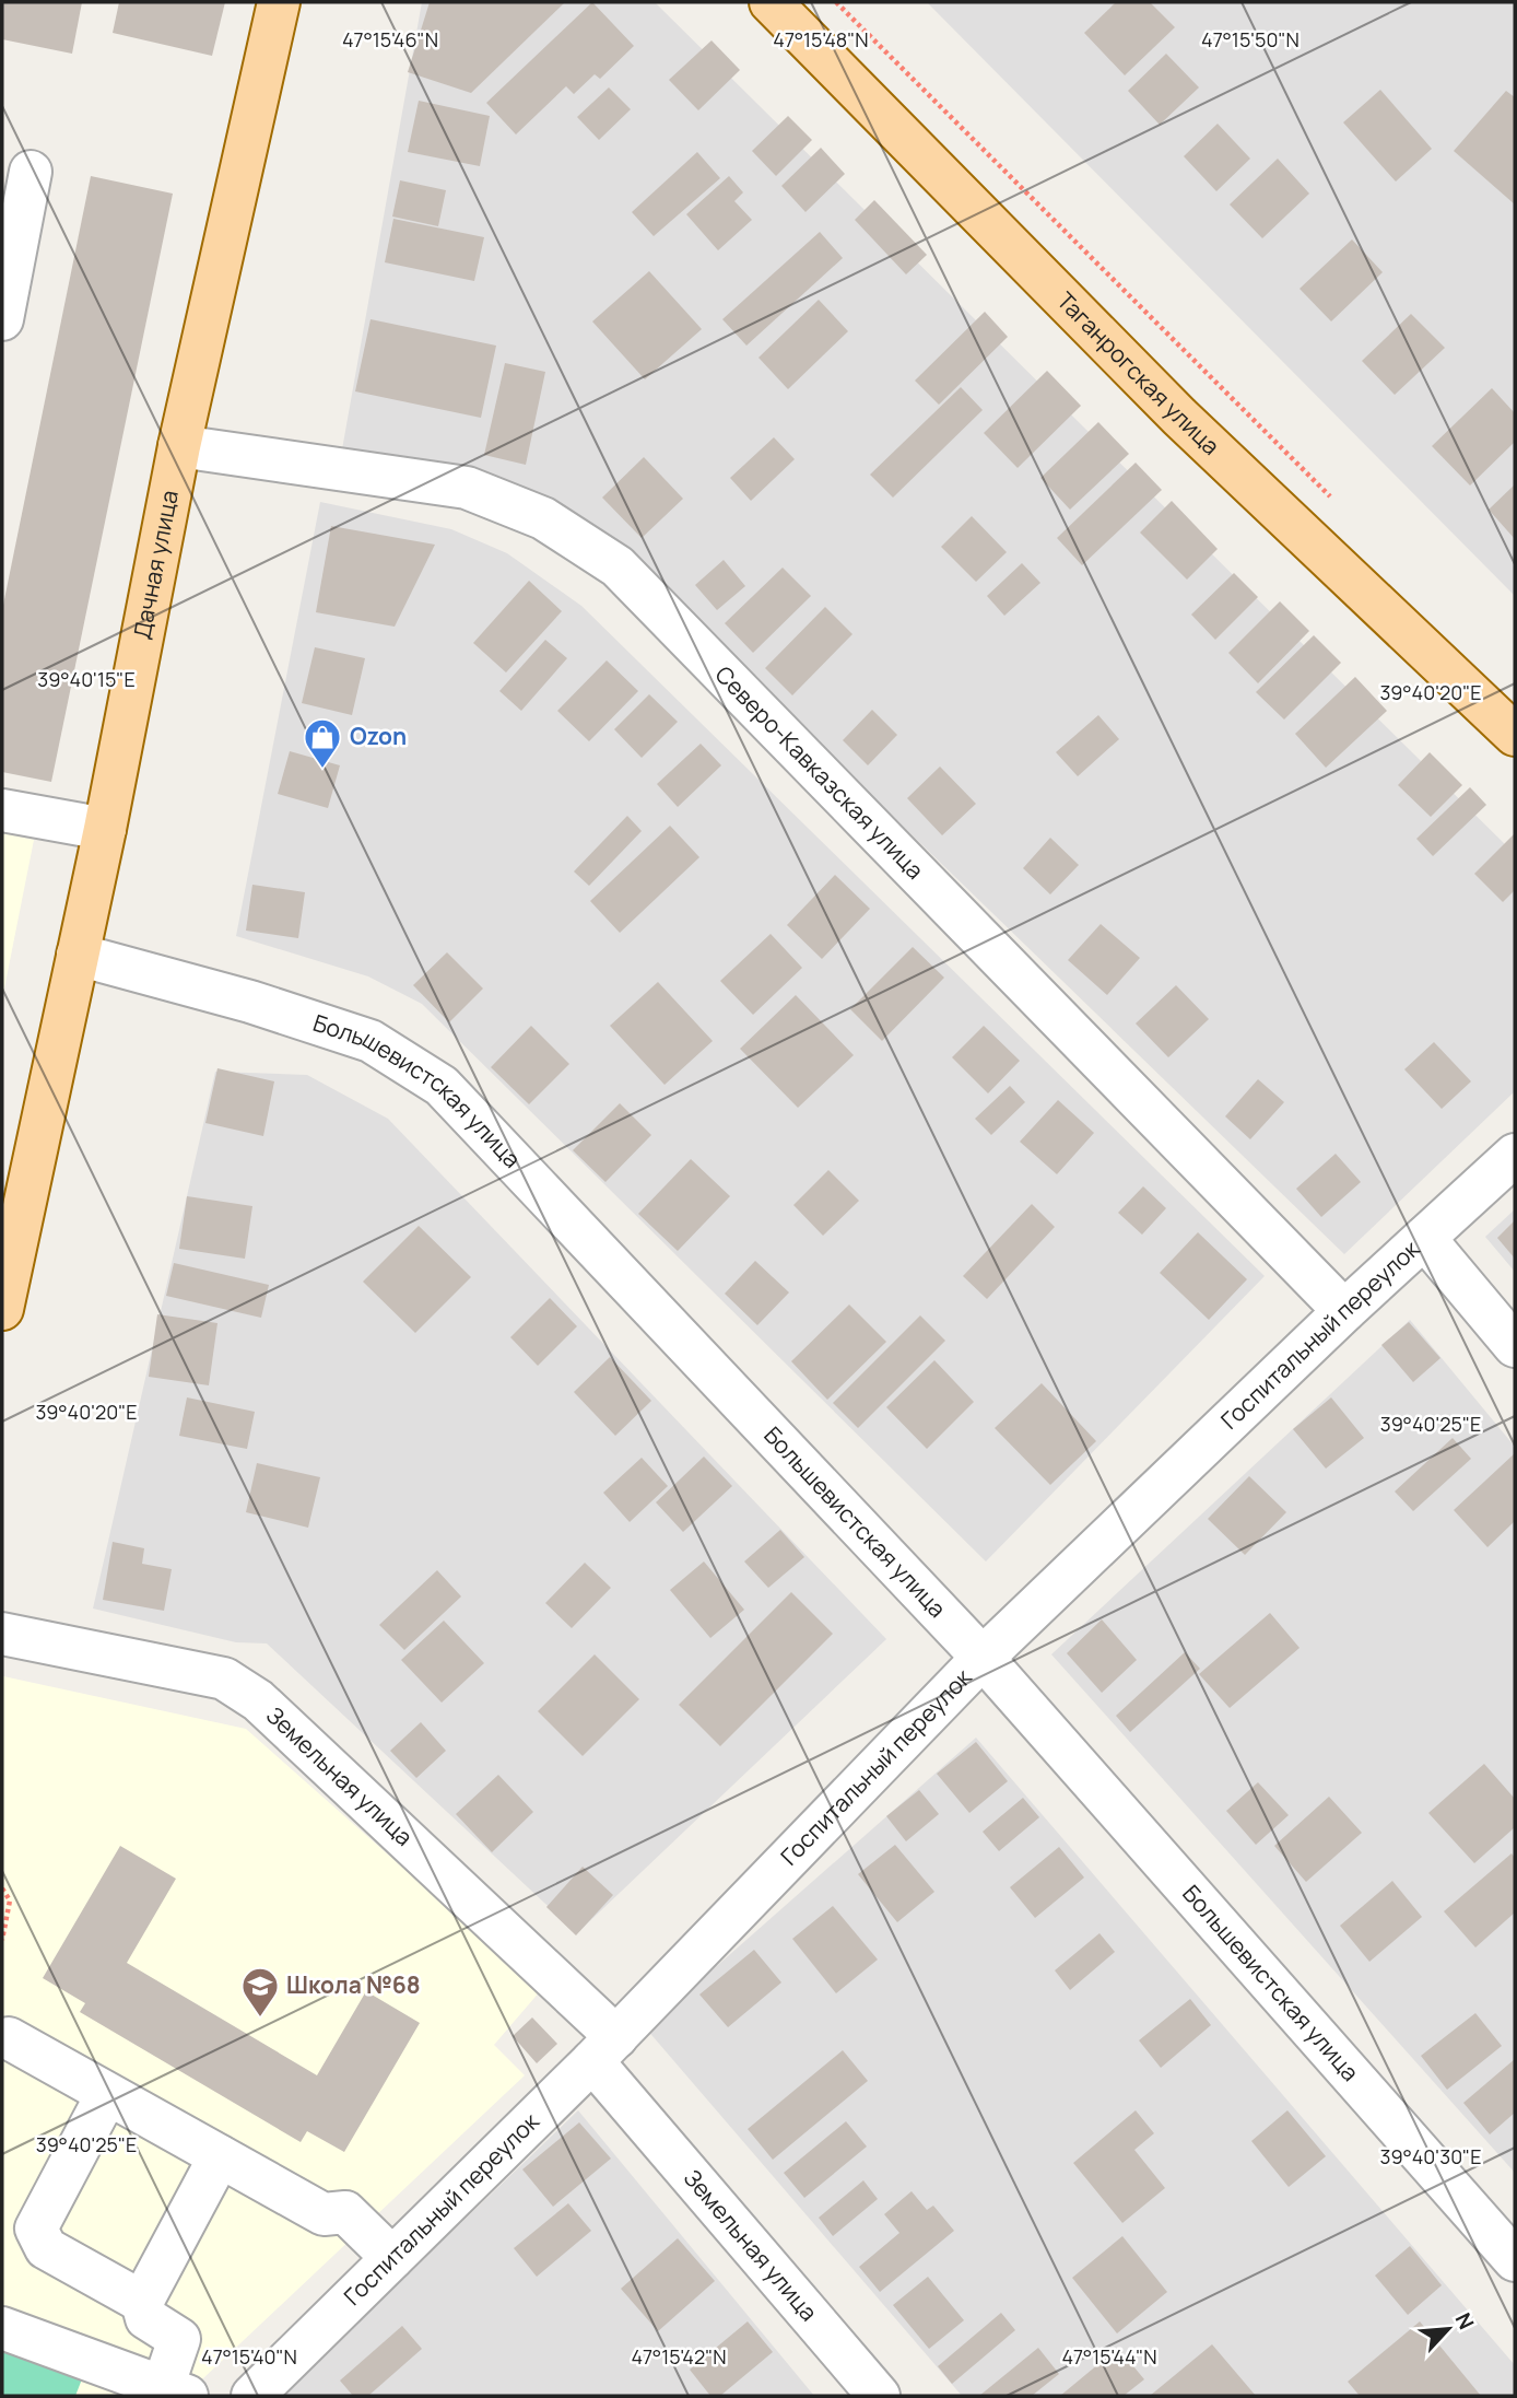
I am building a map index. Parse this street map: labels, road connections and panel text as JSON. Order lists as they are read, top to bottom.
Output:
{
  "streets": {
    "main road": ["Таганрогская улица", "Дачная улица"],
    "street": [
      "Северо-Кавказская улица",
      "Большевистская улица",
      "Госпитальный переулок",
      "Земельная улица"
    ]
  },
  "crossings": [
    ["Дачная улица", "Северо-Кавказская улица"],
    ["Дачная улица", "Большевистская улица"],
    ["Северо-Кавказская улица", "Госпитальный переулок"],
    ["Большевистская улица", "Госпитальный переулок"],
    ["Госпитальный переулок", "Земельная улица"]
  ],
  "places": {
    "shop": ["Ozon"],
    "school or university": ["Школа №68"]
  },
  "north": "top right",
  "coordinates": [
    "47°15'46\"N",
    "47°15'48\"N",
    "47°15'50\"N",
    "39°40'15\"E",
    "39°40'20\"E",
    "39°40'25\"E",
    "39°40'30\"E",
    "47°15'40\"N",
    "47°15'42\"N",
    "47°15'44\"N"
  ]
}
